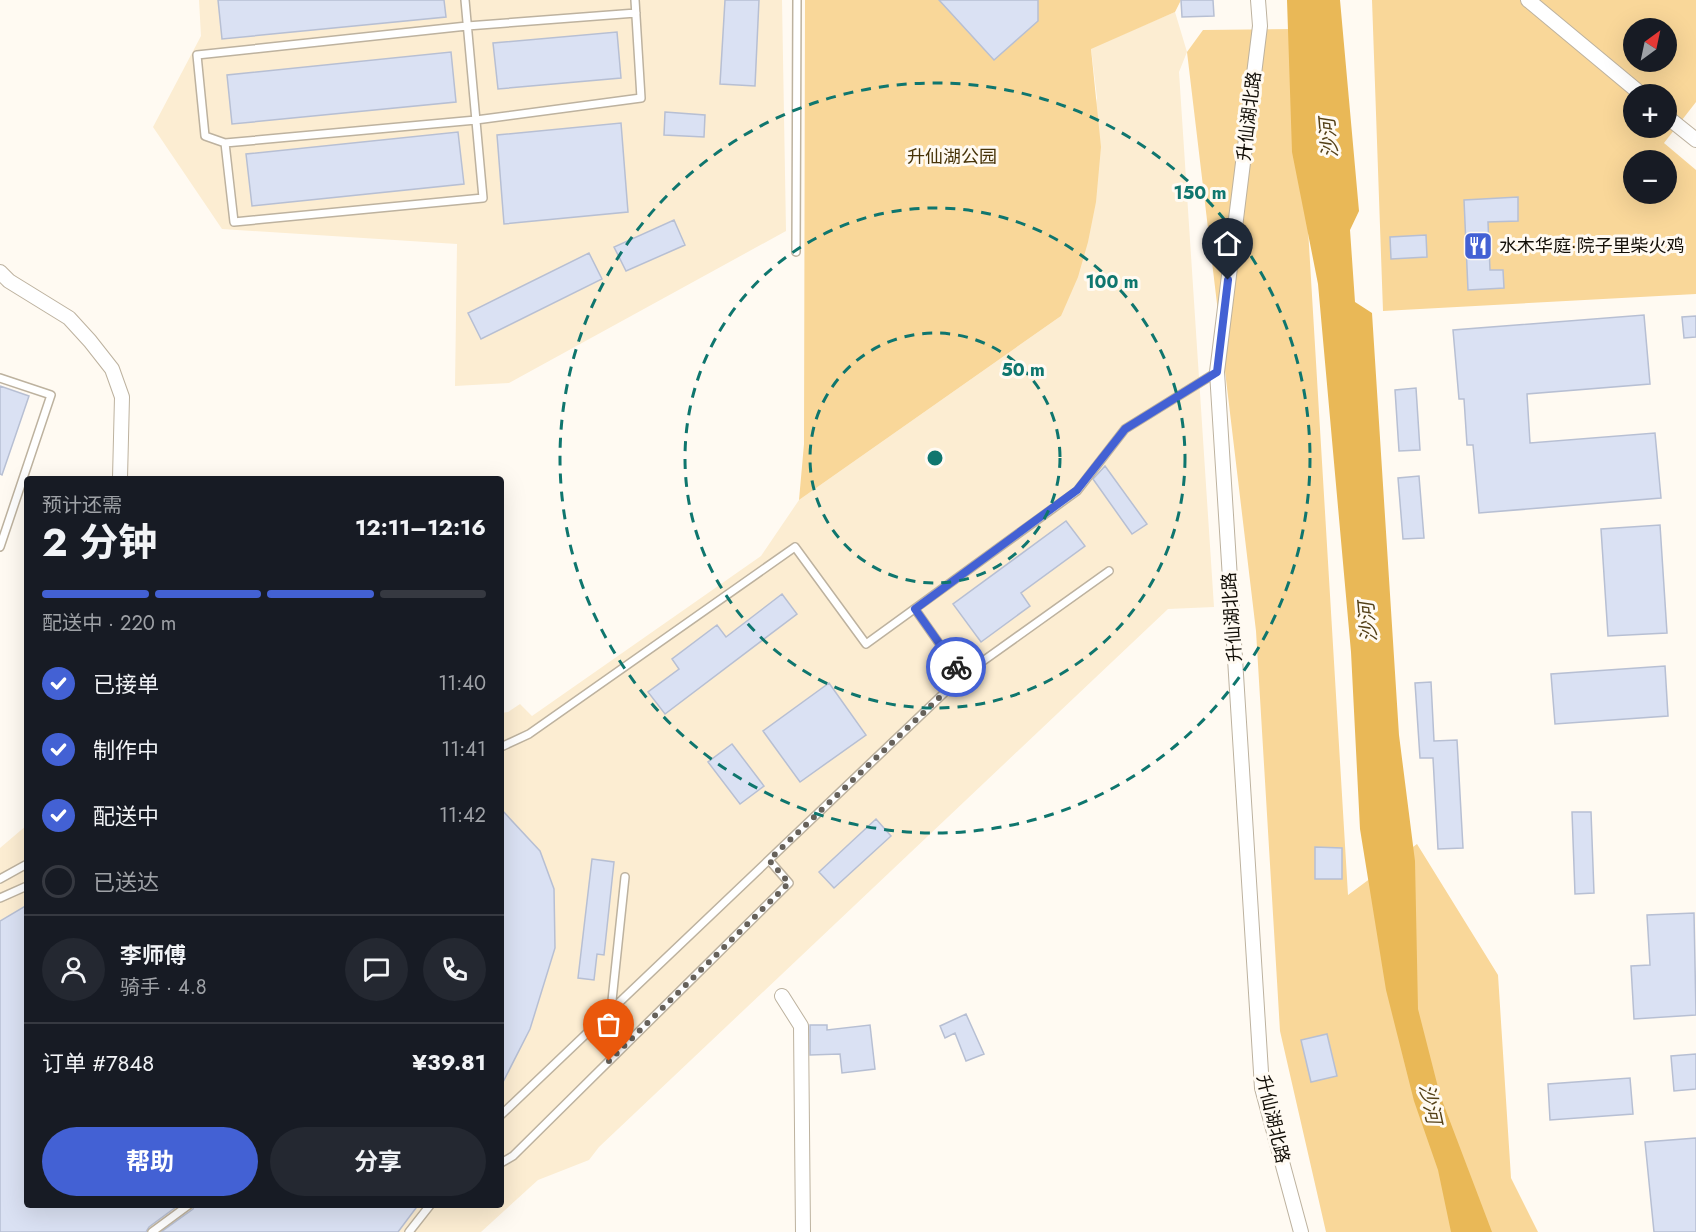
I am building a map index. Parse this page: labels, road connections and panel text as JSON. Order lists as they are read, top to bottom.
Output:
{
  "streets": {
    "street": ["升仙湖北路"]
  },
  "water": ["沙河"],
  "parks": ["升仙湖公园"],
  "places": {
    "restaurant": ["水木华庭·院子里柴火鸡"]
  },
  "north": "top right",
  "page": {
    "map_buttons": ["+", "−"],
    "heading": ["2 分钟", "预计还需", "12:11–12:16"],
    "panel": [
      "李师傅",
      "骑手 · 4.8",
      "订单 #7848",
      "¥39.81"
    ],
    "bar": "配送中 · 220 m",
    "list": [
      ["已接单", "11:40"],
      ["制作中", "11:41"],
      ["配送中", "11:42"],
      "已送达"
    ],
    "buttons": ["帮助", "分享"]
  },
  "rings": ["150 m", "100 m", "50 m"]
}
